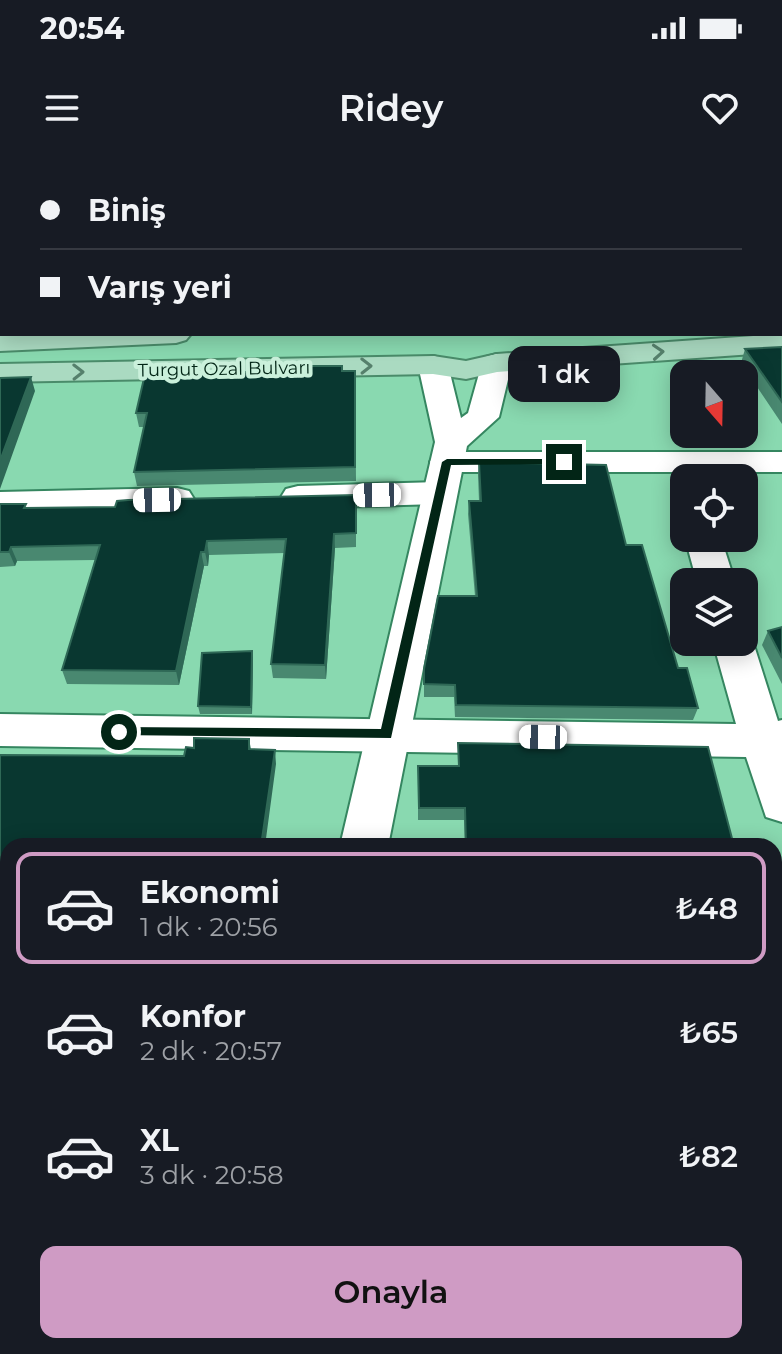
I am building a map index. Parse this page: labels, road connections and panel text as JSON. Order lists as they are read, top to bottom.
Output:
{
  "streets": {
    "main road": ["Turgut Ozal Bulvarı"]
  },
  "one_way": ["Turgut Ozal Bulvarı"],
  "north": "bottom",
  "page": {
    "status": "20:54",
    "header": "Ridey",
    "banner": ["Biniş", "Varış yeri"],
    "bubble": "1 dk",
    "list": [
      {
        "name": "Ekonomi",
        "note": "1 dk · 20:56",
        "value": "₺48"
      },
      {
        "name": "Konfor",
        "note": "2 dk · 20:57",
        "value": "₺65"
      },
      {
        "name": "XL",
        "note": "3 dk · 20:58",
        "value": "₺82"
      }
    ],
    "buttons": "Onayla"
  }
}
